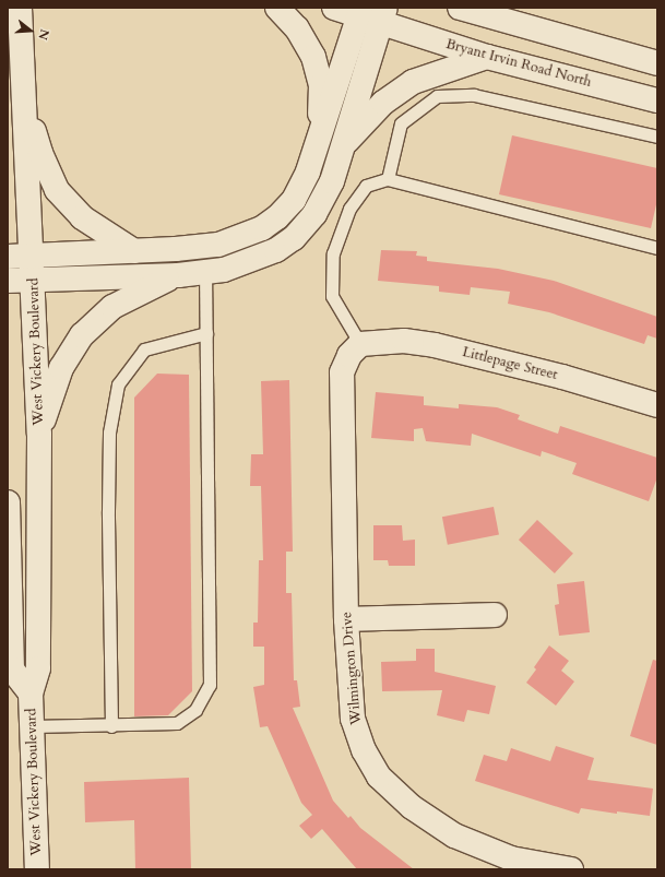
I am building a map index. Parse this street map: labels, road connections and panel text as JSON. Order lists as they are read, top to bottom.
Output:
{
  "streets": {
    "main road": [
      "Bryant Irvin Road North",
      "West Vickery Boulevard",
      "Littlepage Street",
      "Wilmington Drive"
    ]
  },
  "crossings": [
    ["Littlepage Street", "Wilmington Drive"]
  ],
  "north": "right"
}
